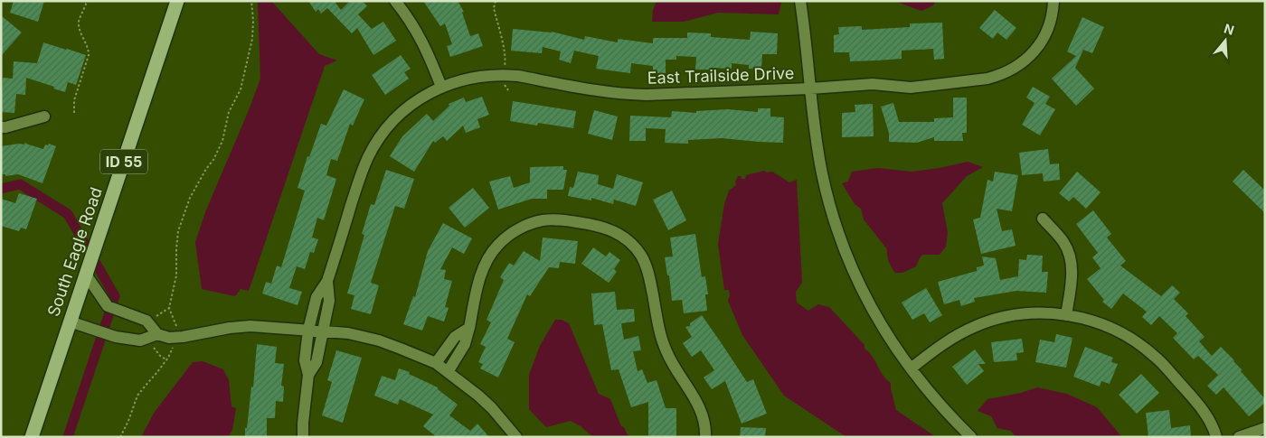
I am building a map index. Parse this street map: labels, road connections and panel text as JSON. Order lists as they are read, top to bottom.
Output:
{
  "streets": {
    "highway": ["ID 55", "South Eagle Road"],
    "street": ["East Trailside Drive"]
  },
  "north": "top"
}
